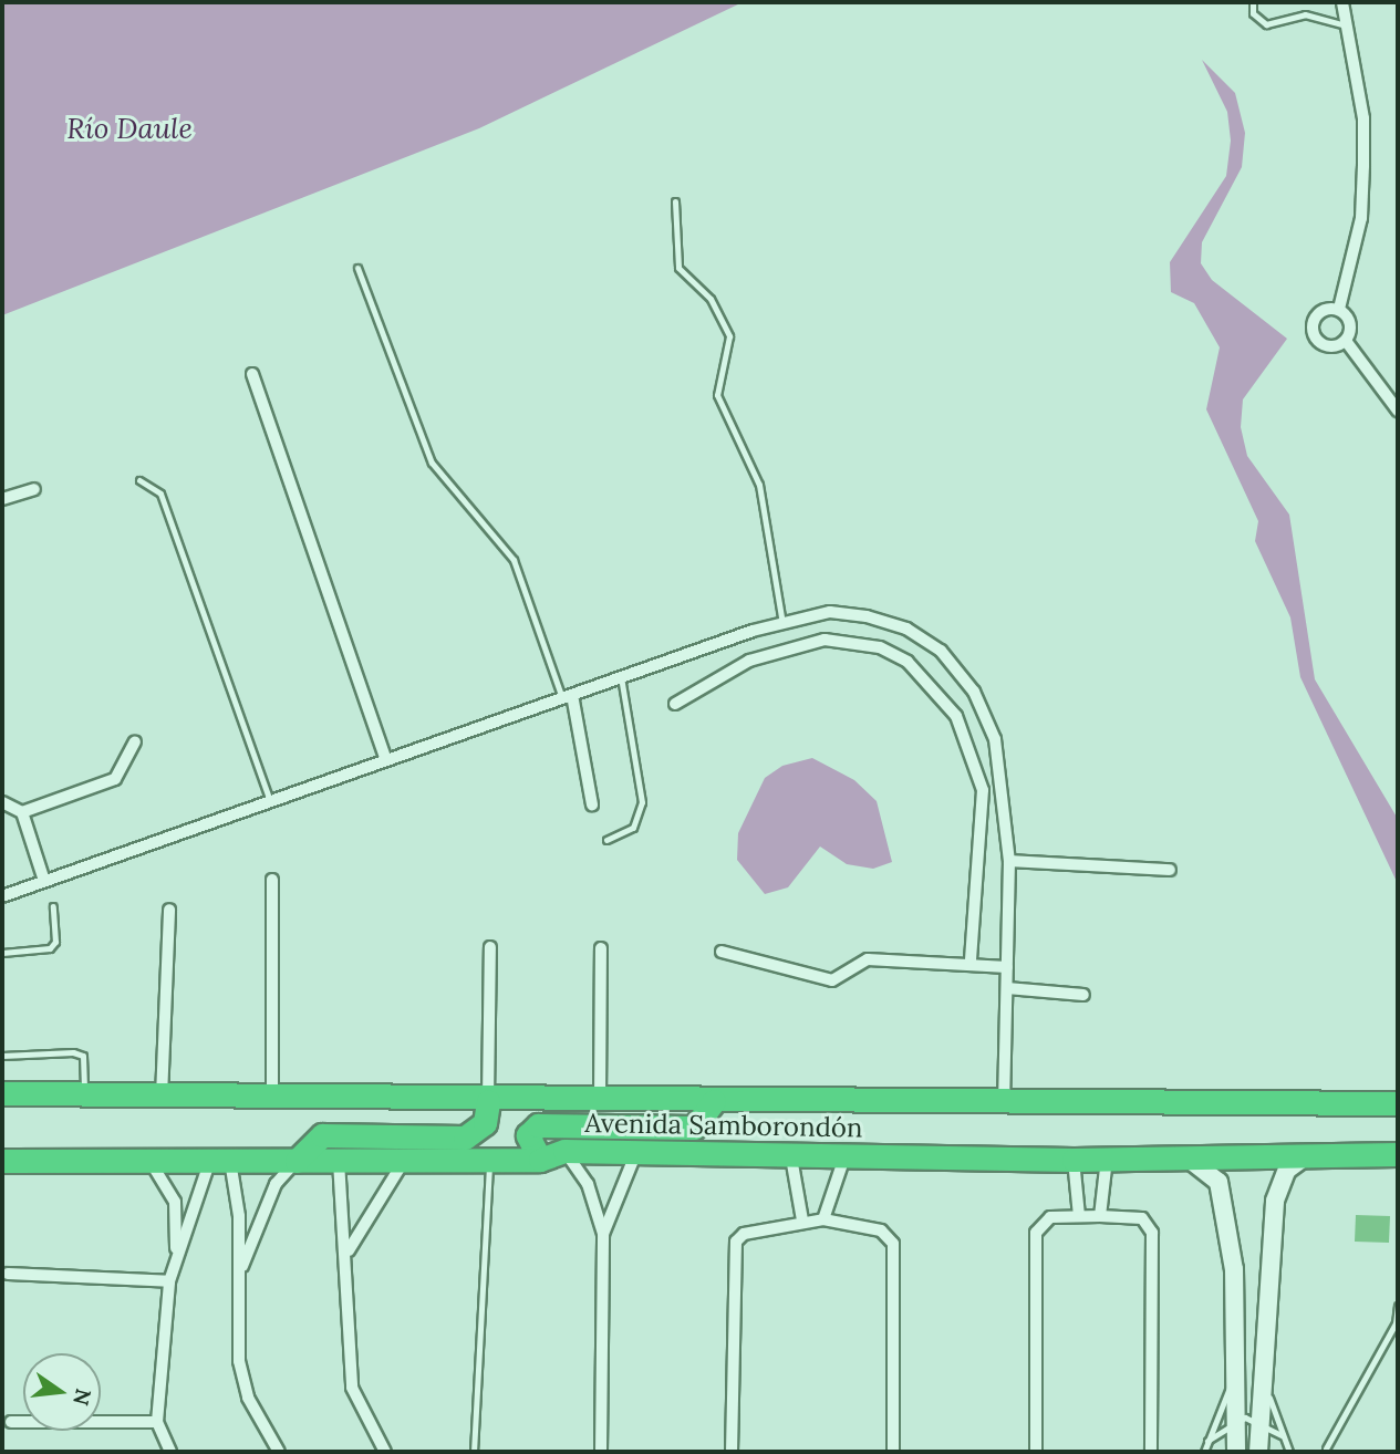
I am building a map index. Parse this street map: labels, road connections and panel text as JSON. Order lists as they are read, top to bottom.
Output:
{
  "streets": {
    "highway": ["Avenida Samborondón"]
  },
  "water": ["Río Daule"],
  "north": "right"
}
